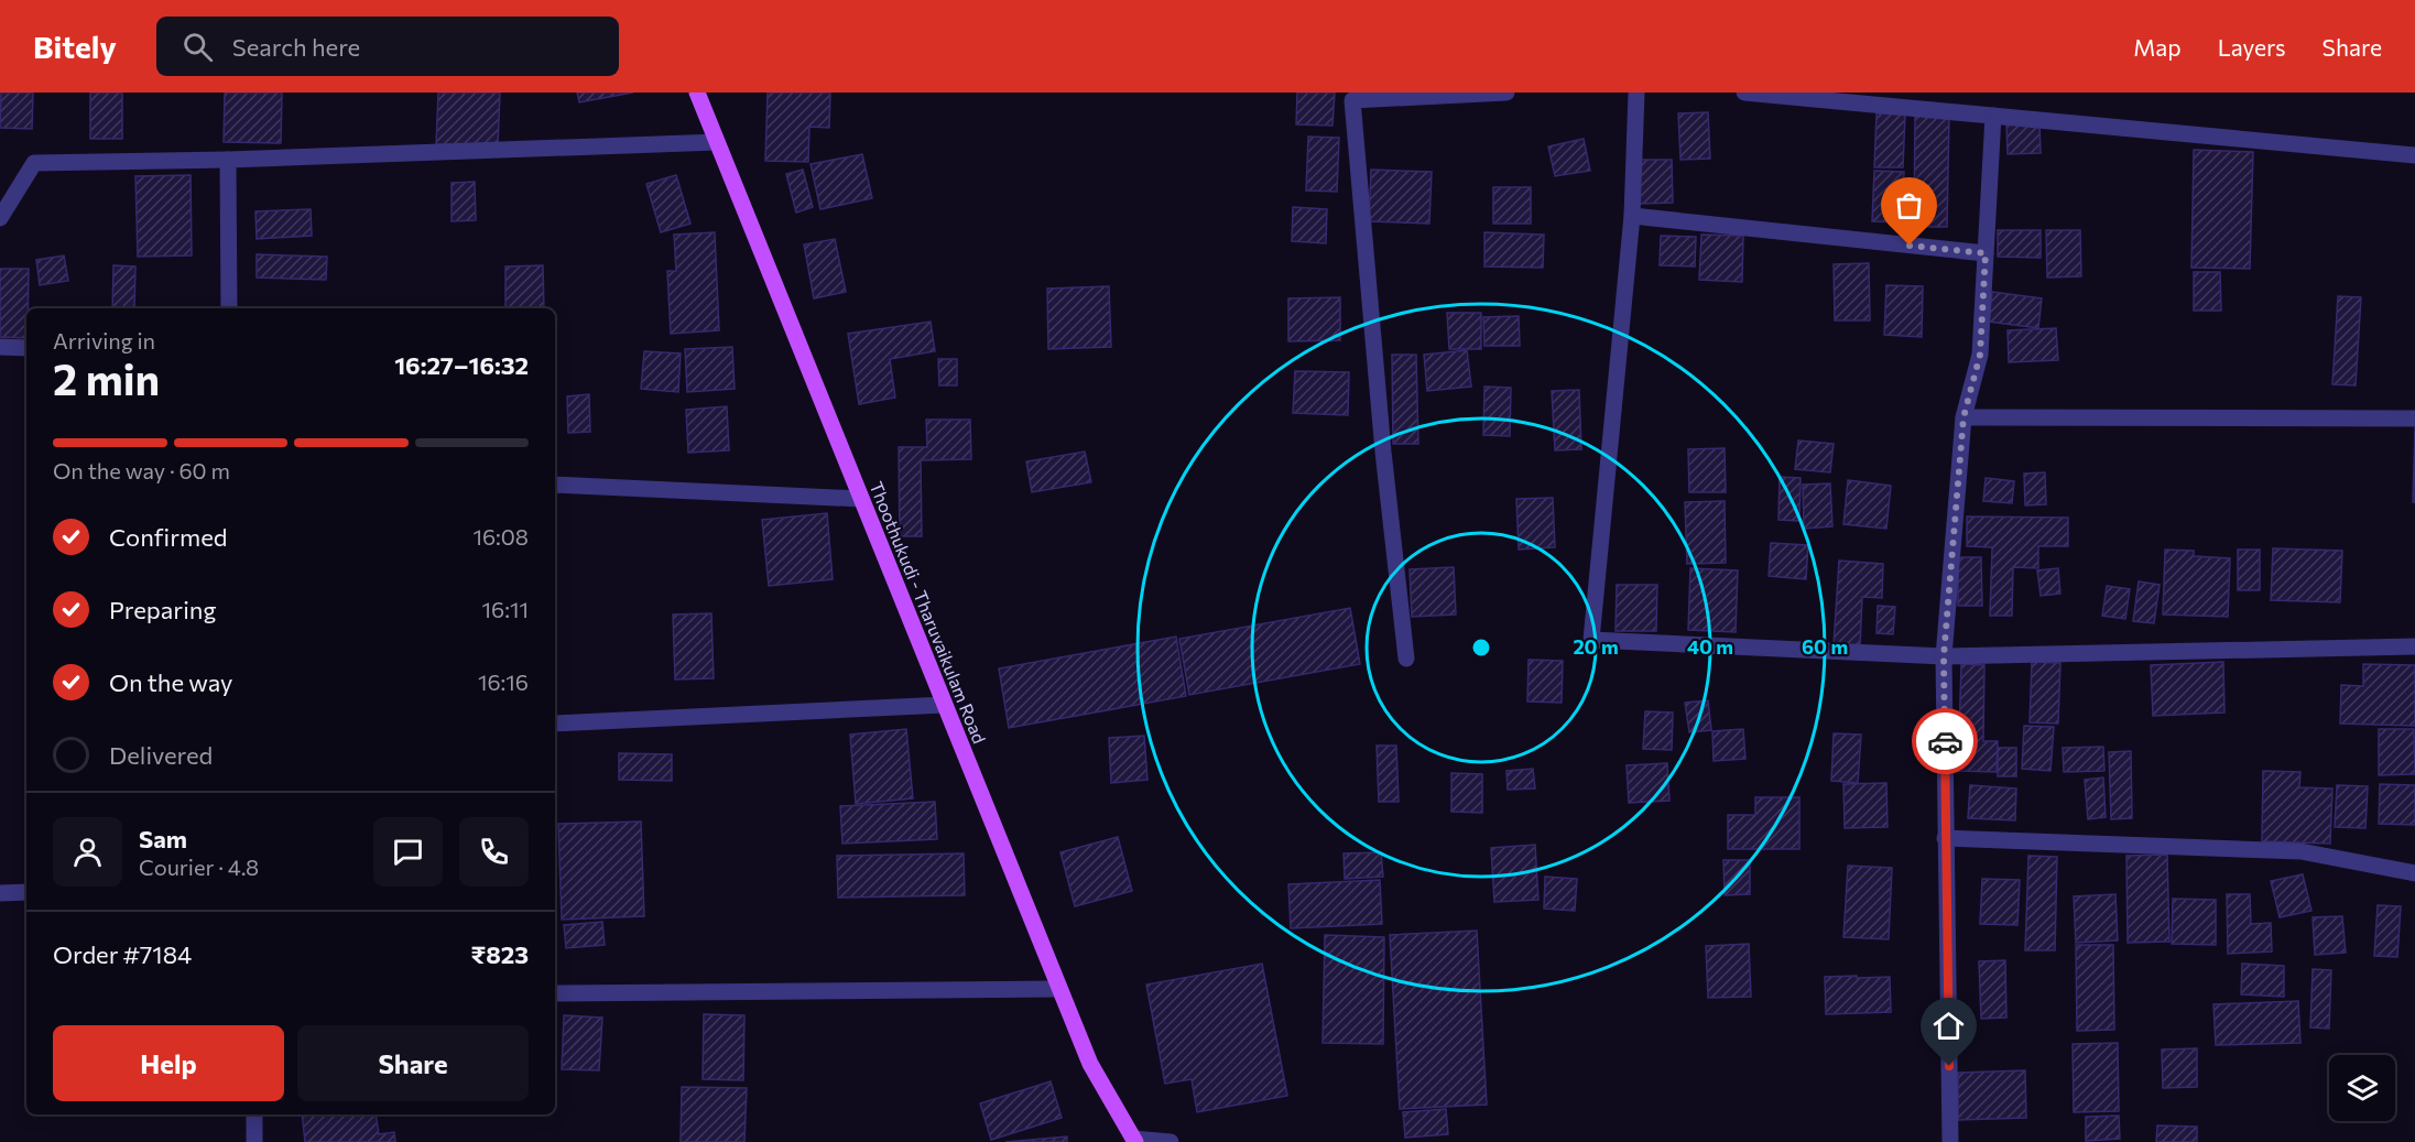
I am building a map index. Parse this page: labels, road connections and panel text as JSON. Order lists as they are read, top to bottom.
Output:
{
  "streets": {
    "main road": ["Thoothukudi - Tharuvaikulam Road"]
  },
  "page": {
    "header": "Bitely",
    "search": "Search here",
    "nav": ["Map", "Layers", "Share"],
    "heading": ["2 min", "Arriving in", "16:27–16:32"],
    "panel": [
      "Sam",
      "Courier · 4.8",
      "Order #7184",
      "₹823"
    ],
    "bar": "On the way · 60 m",
    "list": [
      ["Confirmed", "16:08"],
      ["Preparing", "16:11"],
      ["On the way", "16:16"],
      "Delivered"
    ],
    "buttons": ["Help", "Share"]
  },
  "rings": ["20 m", "40 m", "60 m"]
}
